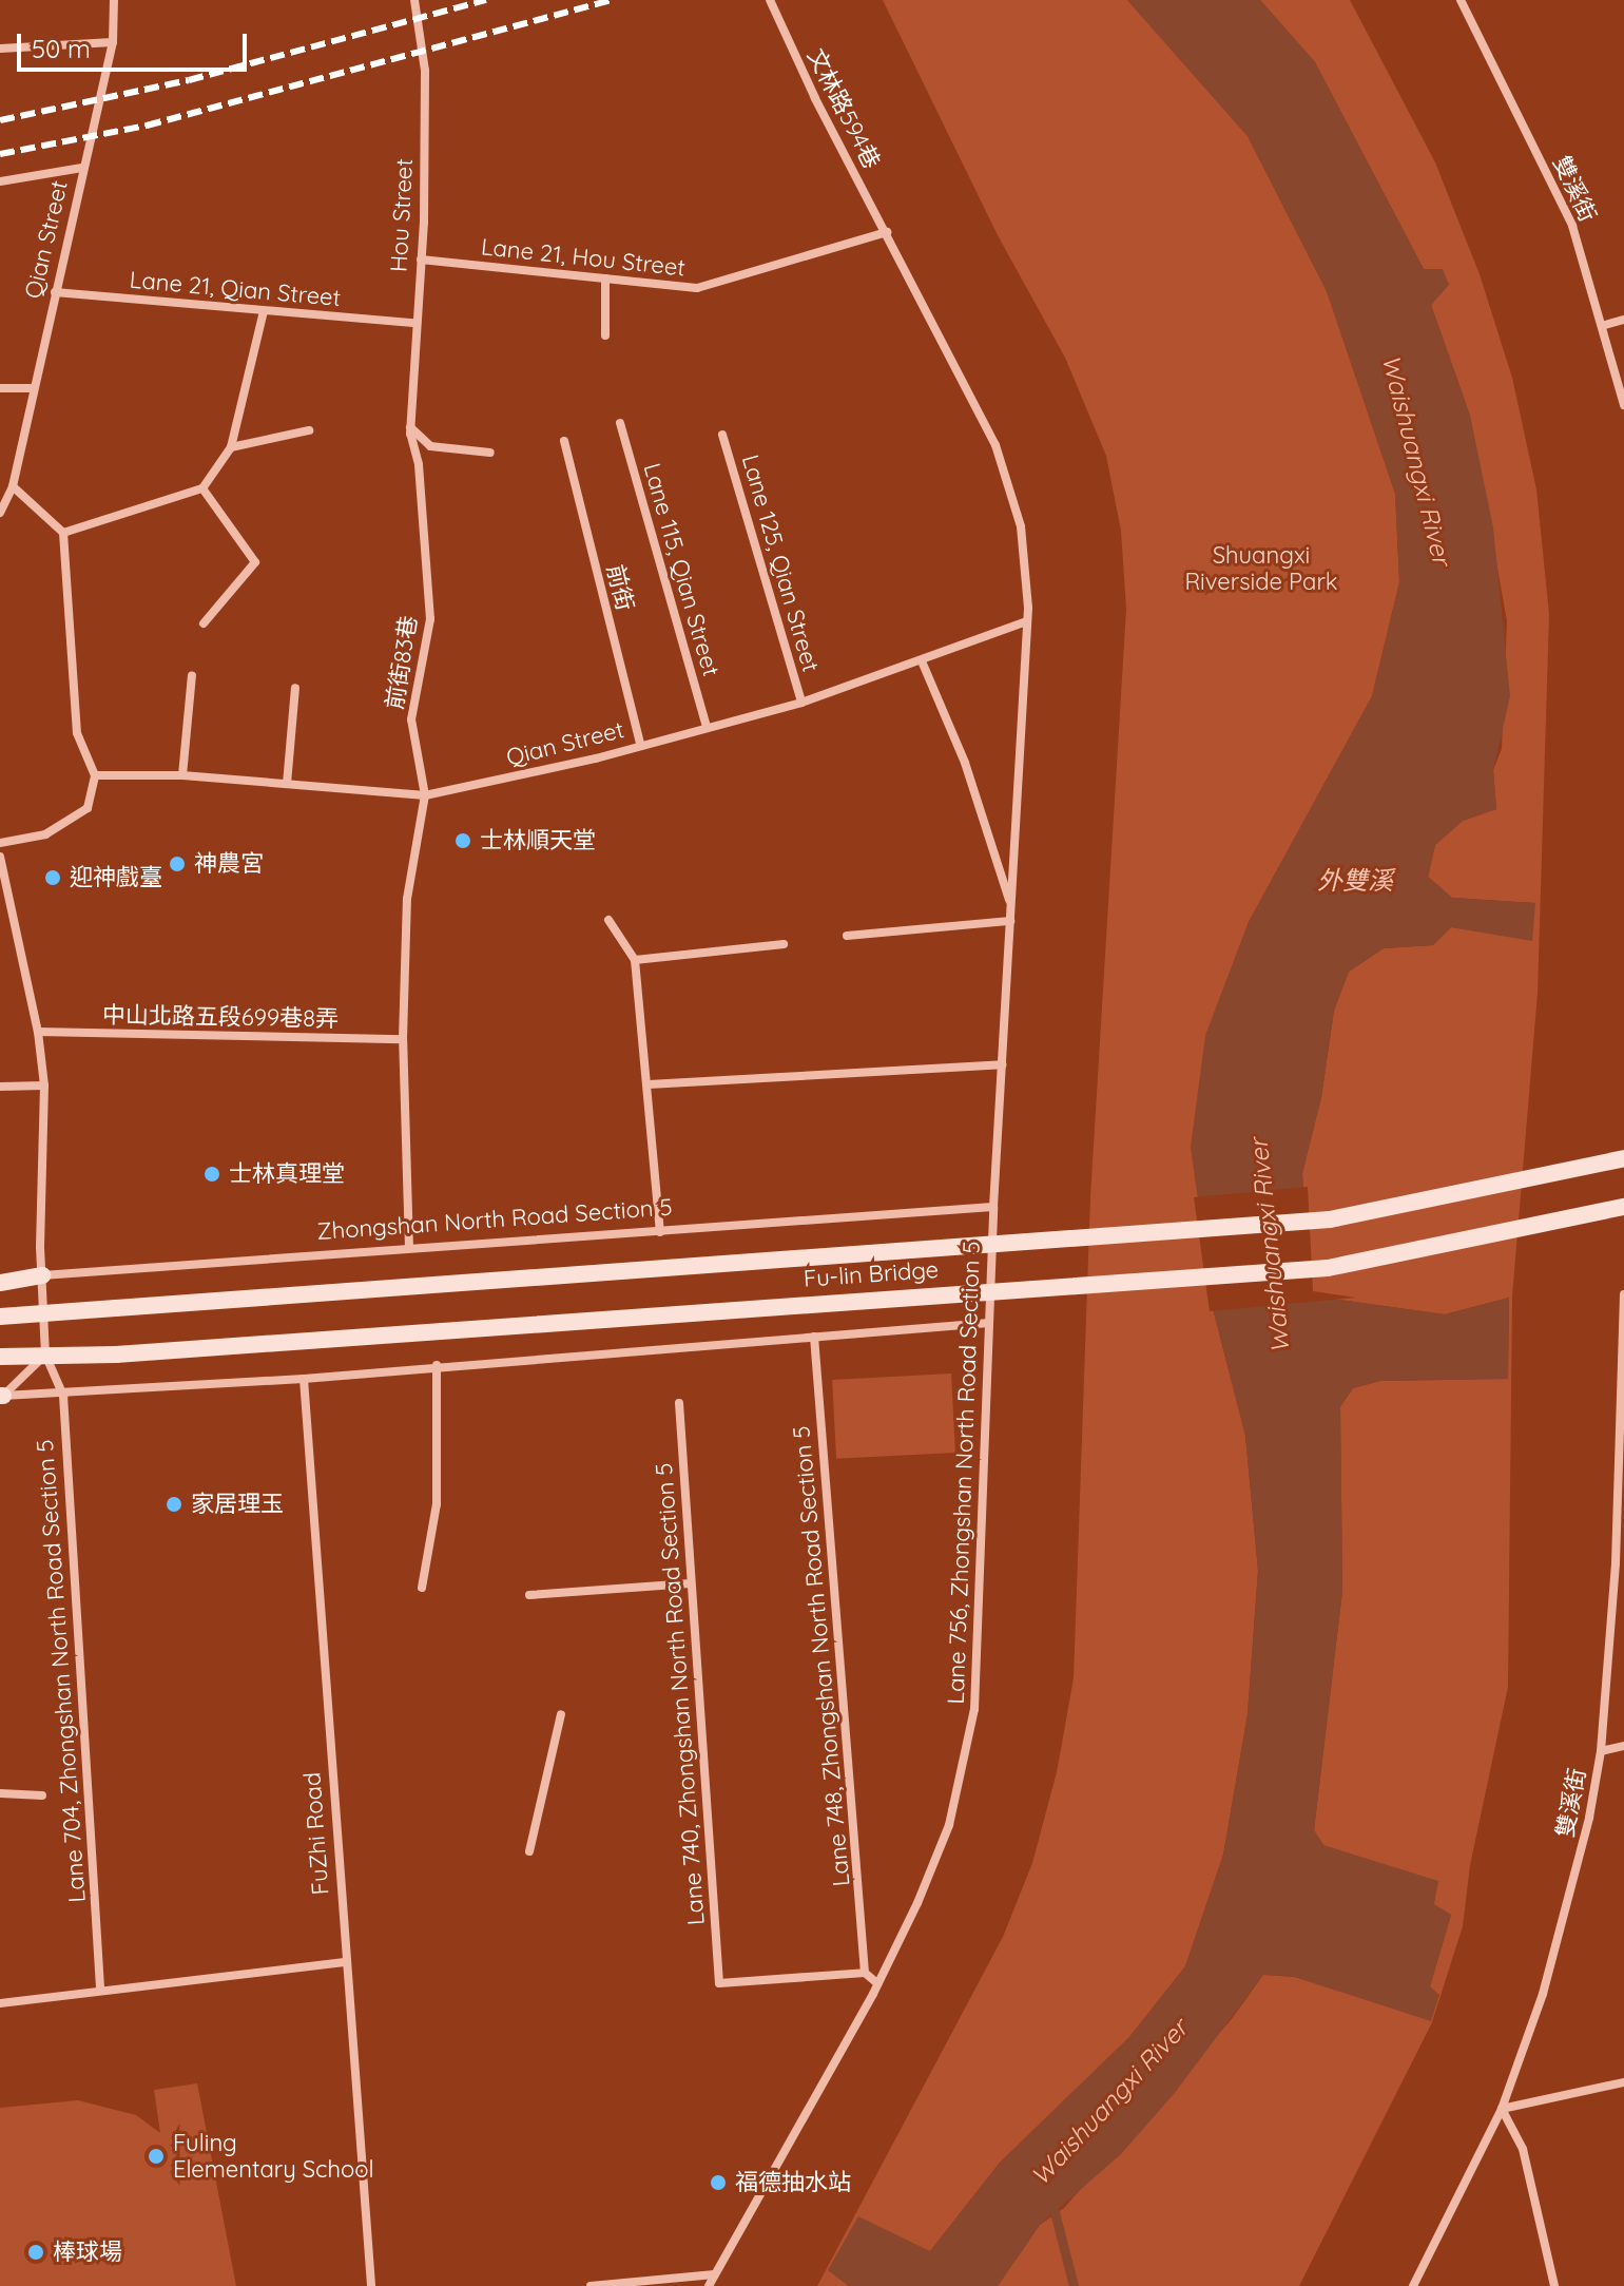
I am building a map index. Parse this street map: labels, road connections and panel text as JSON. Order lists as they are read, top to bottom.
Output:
{
  "streets": {
    "main road": ["Zhongshan North Road Section 5", "Fu-lin Bridge"],
    "street": [
      "文林路594巷",
      "雙溪街",
      "Hou Street",
      "Qian Street",
      "Lane 21, Hou Street",
      "Lane 21, Qian Street",
      "Lane 125, Qian Street",
      "Lane 115, Qian Street",
      "前街",
      "前街83巷",
      "中山北路五段699巷8弄",
      "Lane 756, Zhongshan North Road Section 5",
      "Lane 748, Zhongshan North Road Section 5",
      "Lane 704, Zhongshan North Road Section 5",
      "Lane 740, Zhongshan North Road Section 5",
      "FuZhi Road"
    ]
  },
  "crossings": [
    ["文林路594巷", "Qian Street"],
    ["文林路594巷", "Lane 21, Hou Street"],
    ["文林路594巷", "Lane 756, Zhongshan North Road Section 5"],
    ["Hou Street", "Lane 21, Hou Street"],
    ["Hou Street", "Lane 21, Qian Street"],
    ["Hou Street", "前街83巷"],
    ["Qian Street", "Lane 21, Qian Street"],
    ["Qian Street", "Lane 125, Qian Street"],
    ["Qian Street", "Lane 115, Qian Street"],
    ["Qian Street", "前街"],
    ["Qian Street", "前街83巷"],
    ["Qian Street", "Lane 756, Zhongshan North Road Section 5"],
    ["Zhongshan North Road Section 5", "Lane 756, Zhongshan North Road Section 5"],
    ["Fu-lin Bridge", "Lane 704, Zhongshan North Road Section 5"],
    ["Lane 748, Zhongshan North Road Section 5", "Lane 740, Zhongshan North Road Section 5"]
  ],
  "water": ["Waishuangxi River", "外雙溪"],
  "parks": ["Shuangxi Riverside Park"],
  "places": [
    "士林順天堂",
    "神農宮",
    "迎神戲臺",
    "士林真理堂",
    "家居理玉",
    "Fuling Elementary School",
    "福德抽水站",
    "棒球場"
  ],
  "scale_bar": "50 m"
}
